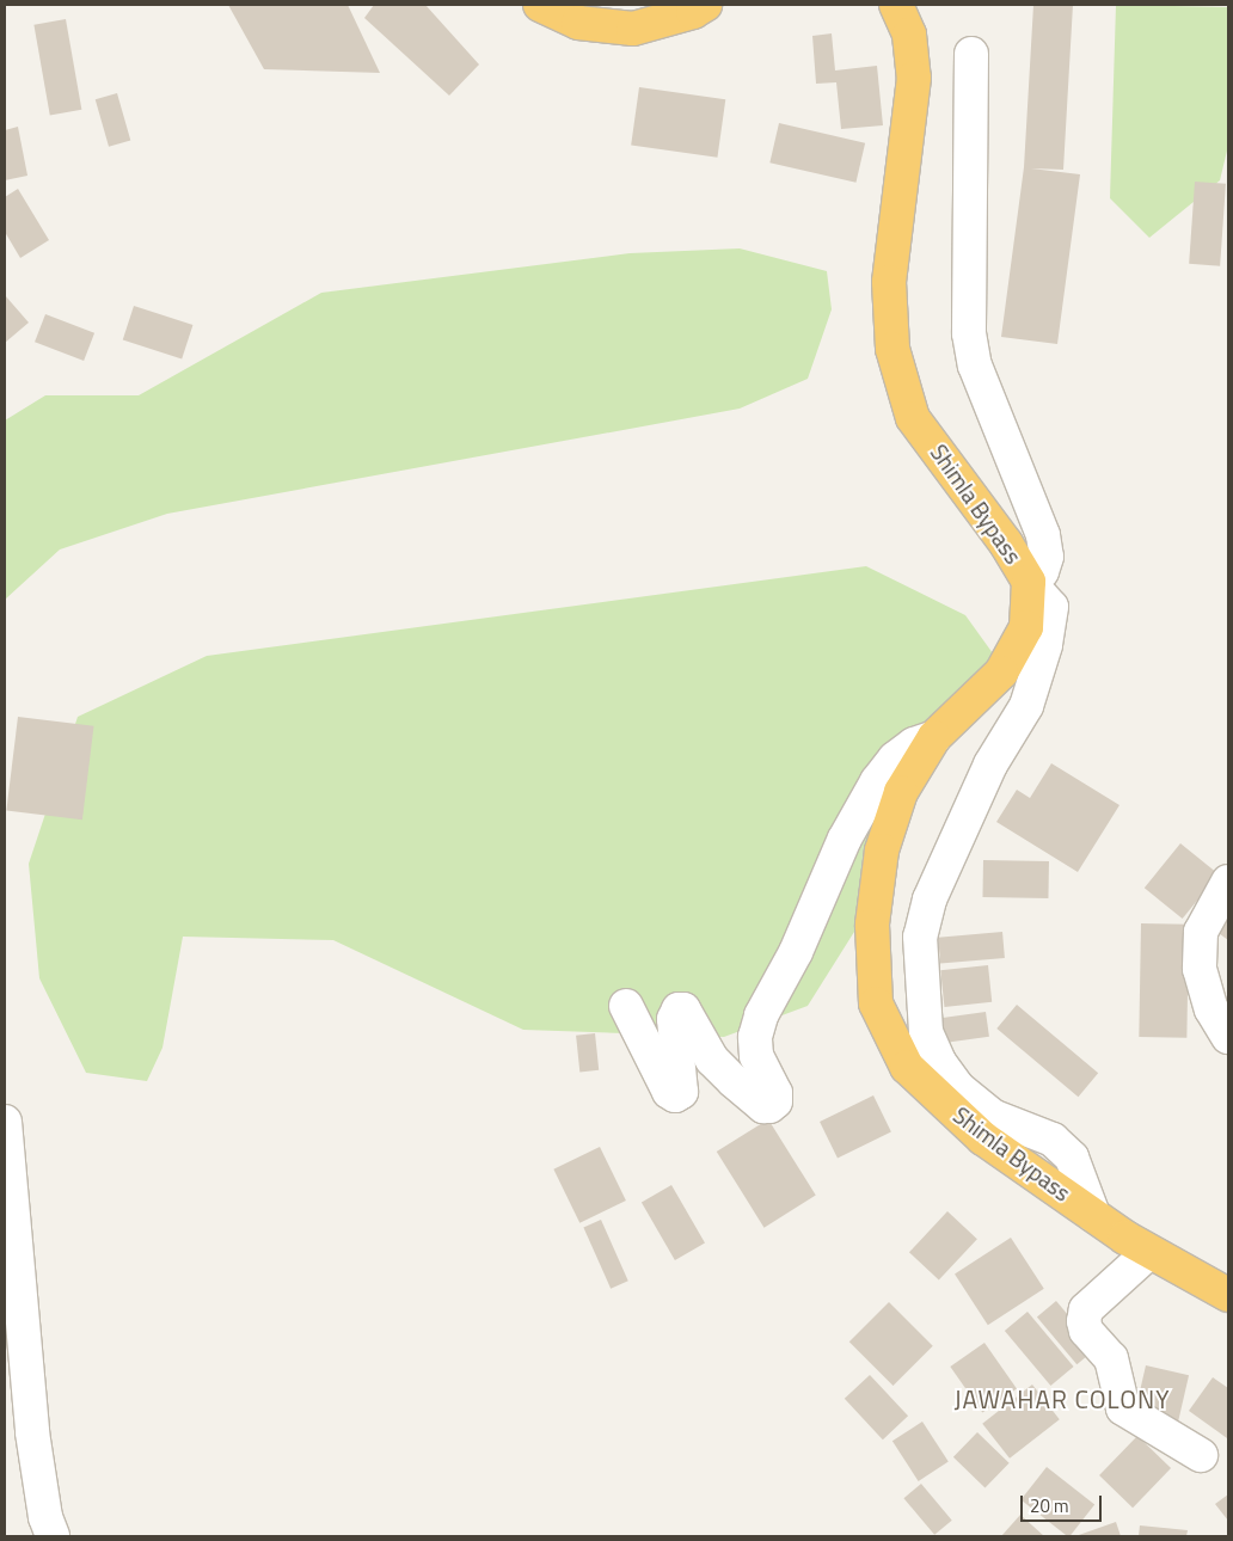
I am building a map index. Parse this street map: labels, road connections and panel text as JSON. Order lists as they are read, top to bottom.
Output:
{
  "streets": {
    "highway": ["Shimla Bypass"]
  },
  "districts": ["JAWAHAR COLONY"],
  "scale_bar": "20 m"
}
